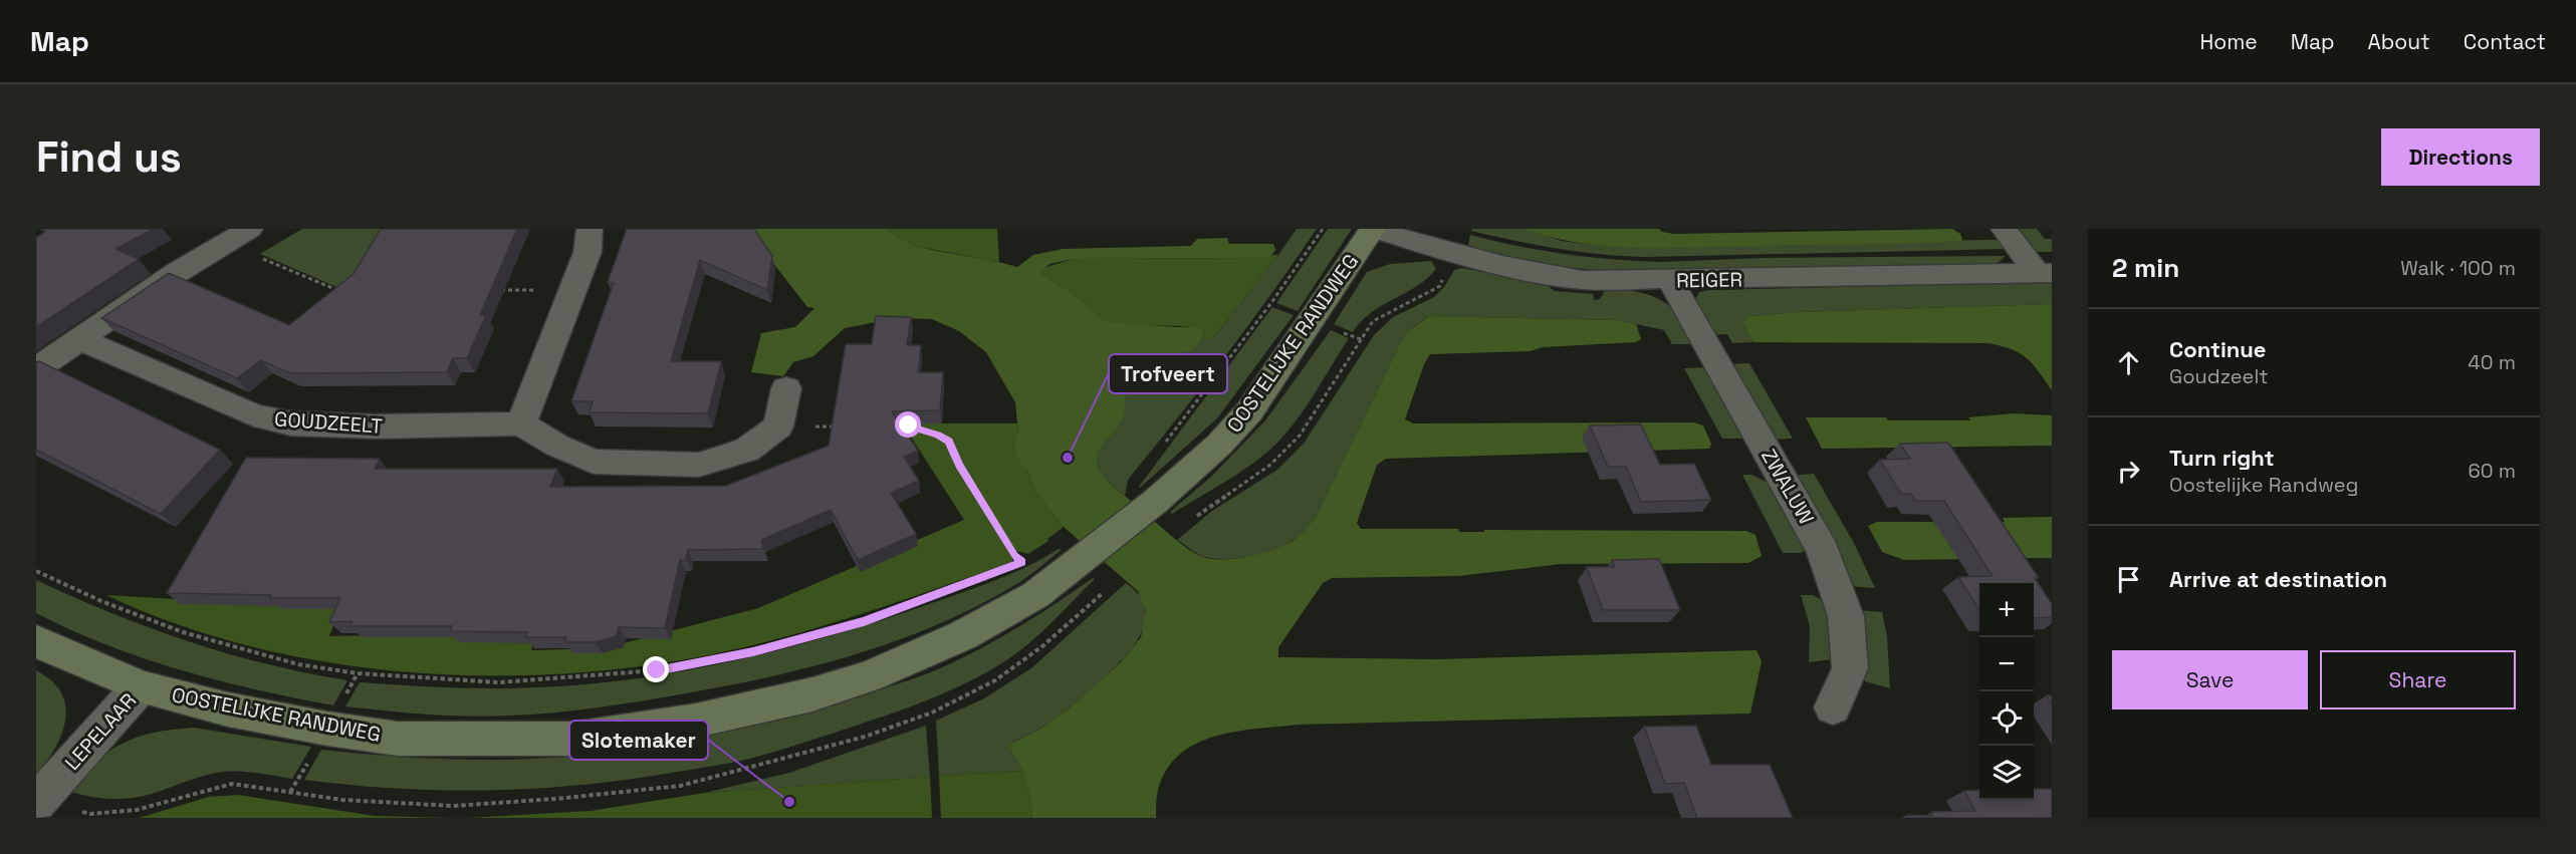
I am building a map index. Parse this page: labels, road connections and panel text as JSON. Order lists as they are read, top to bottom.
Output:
{
  "streets": {
    "street": [
      "REIGER",
      "OOSTELIJKE RANDWEG",
      "GOUDZEELT",
      "ZWALUW",
      "LEPELAAR"
    ]
  },
  "crossings": [
    ["REIGER", "OOSTELIJKE RANDWEG"],
    ["REIGER", "ZWALUW"],
    ["OOSTELIJKE RANDWEG", "LEPELAAR"]
  ],
  "places": ["Trofveert", "Slotemaker"],
  "page": {
    "header": "Map",
    "nav": [
      "Home",
      "Map",
      "About",
      "Contact"
    ],
    "buttons": [
      "Directions",
      ["Save", "Share"]
    ],
    "title": "Find us",
    "heading": ["2 min", "Walk · 100 m"],
    "list": [
      ["Continue", "Goudzeelt", "40 m"],
      ["Turn right", "Oostelijke Randweg", "60 m"],
      "Arrive at destination"
    ],
    "map_buttons": ["+", "−"]
  }
}
